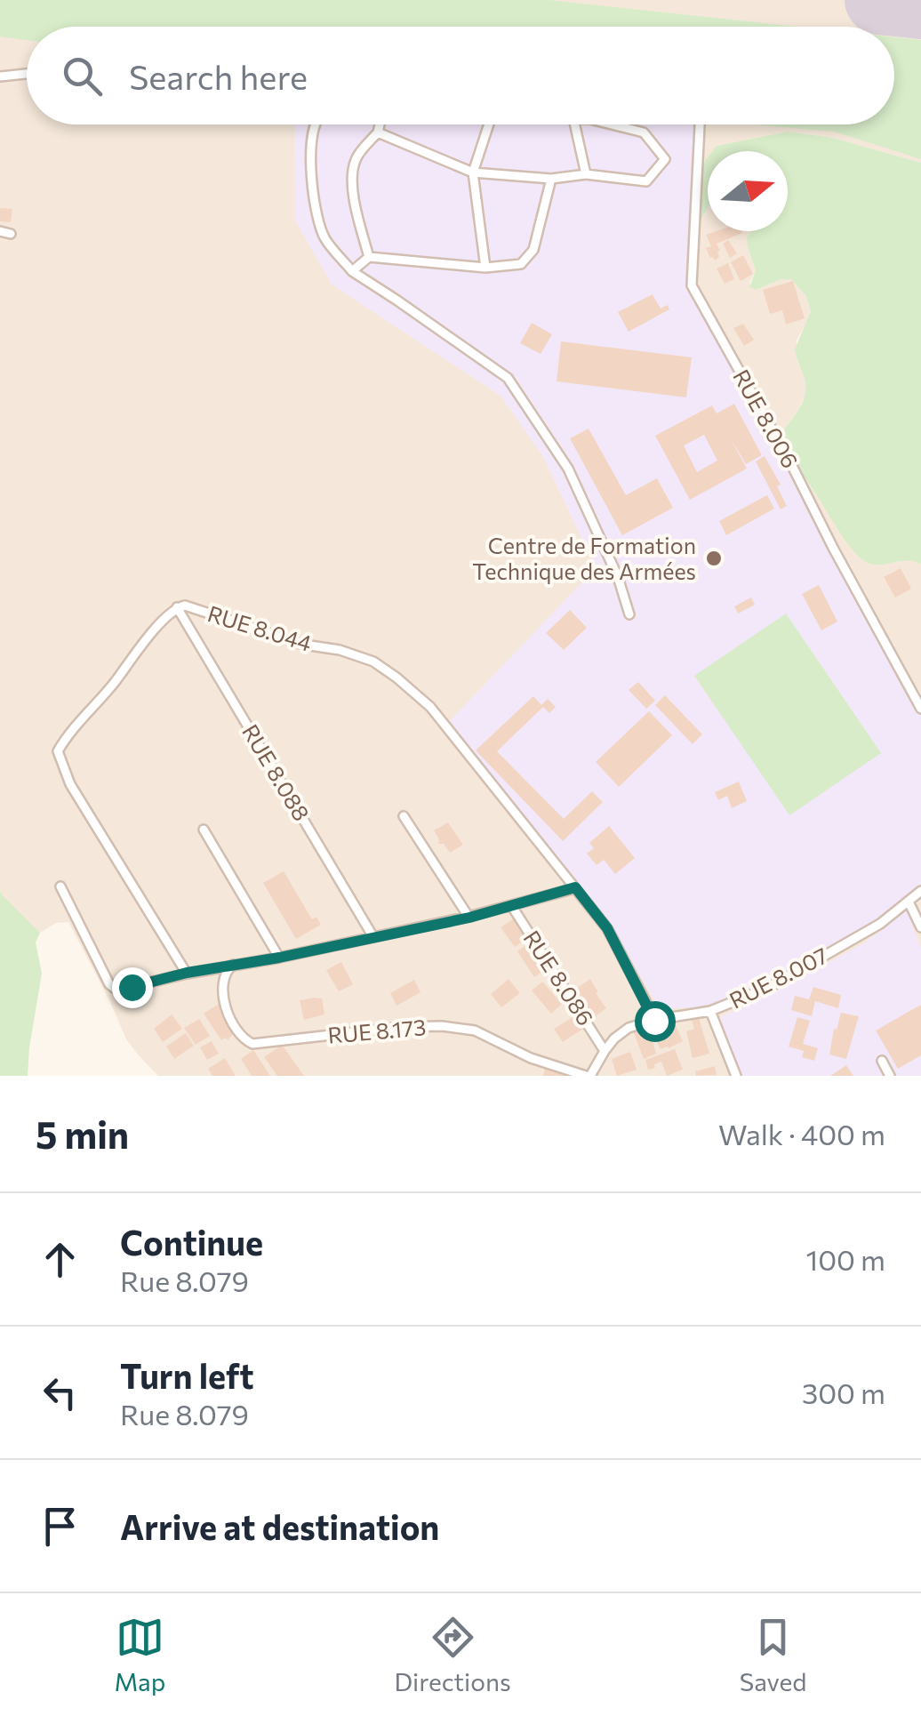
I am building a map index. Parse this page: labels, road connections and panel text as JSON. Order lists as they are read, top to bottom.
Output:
{
  "streets": {
    "street": [
      "RUE 8.006",
      "RUE 8.044",
      "RUE 8.088",
      "RUE 8.086",
      "RUE 8.007",
      "RUE 8.173"
    ]
  },
  "crossings": [
    ["RUE 8.044", "RUE 8.088"],
    ["RUE 8.044", "RUE 8.007"],
    ["RUE 8.086", "RUE 8.007"],
    ["RUE 8.007", "RUE 8.173"]
  ],
  "places": ["Centre de Formation Technique des Armées"],
  "north": "right",
  "page": {
    "search": "Search here",
    "heading": ["5 min", "Walk · 400 m"],
    "list": [
      ["Continue", "Rue 8.079", "100 m"],
      ["Turn left", "Rue 8.079", "300 m"],
      "Arrive at destination"
    ],
    "nav": ["Map", "Directions", "Saved"]
  }
}
